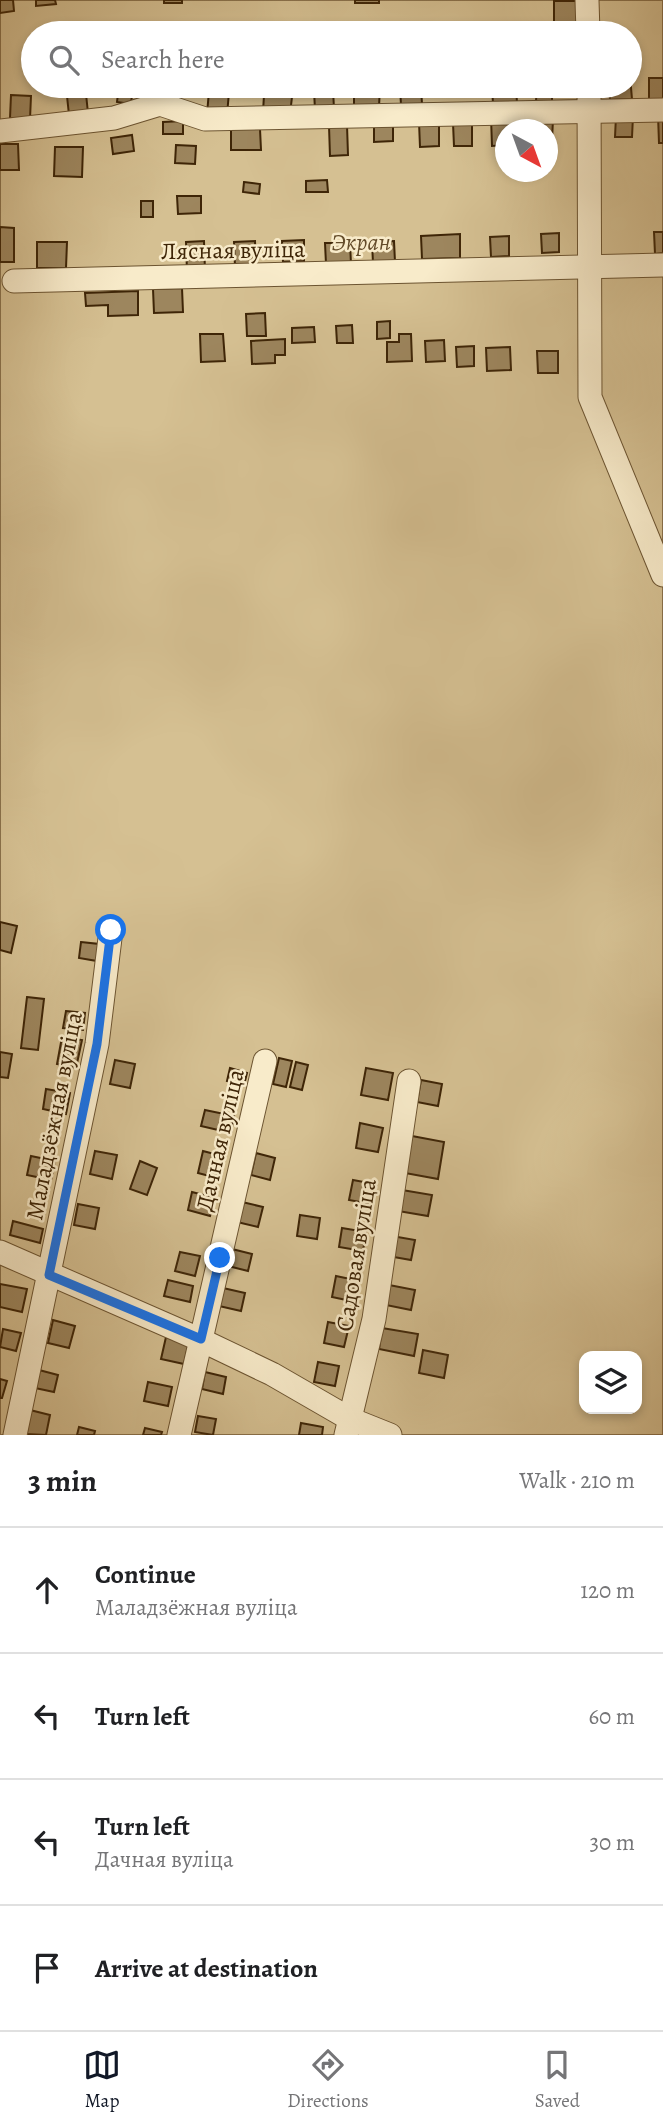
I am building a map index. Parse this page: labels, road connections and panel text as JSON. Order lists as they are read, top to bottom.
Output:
{
  "streets": {
    "street": [
      "Лясная вуліца",
      "Маладзёжная вуліца",
      "Дачная вуліца",
      "Садовая вуліца"
    ]
  },
  "parks": ["Экран"],
  "north": "bottom right",
  "page": {
    "search": "Search here",
    "heading": ["3 min", "Walk · 210 m"],
    "list": [
      ["Continue", "Маладзёжная вуліца", "120 m"],
      ["Turn left", "60 m"],
      ["Turn left", "Дачная вуліца", "30 m"],
      "Arrive at destination"
    ],
    "nav": ["Map", "Directions", "Saved"]
  }
}
